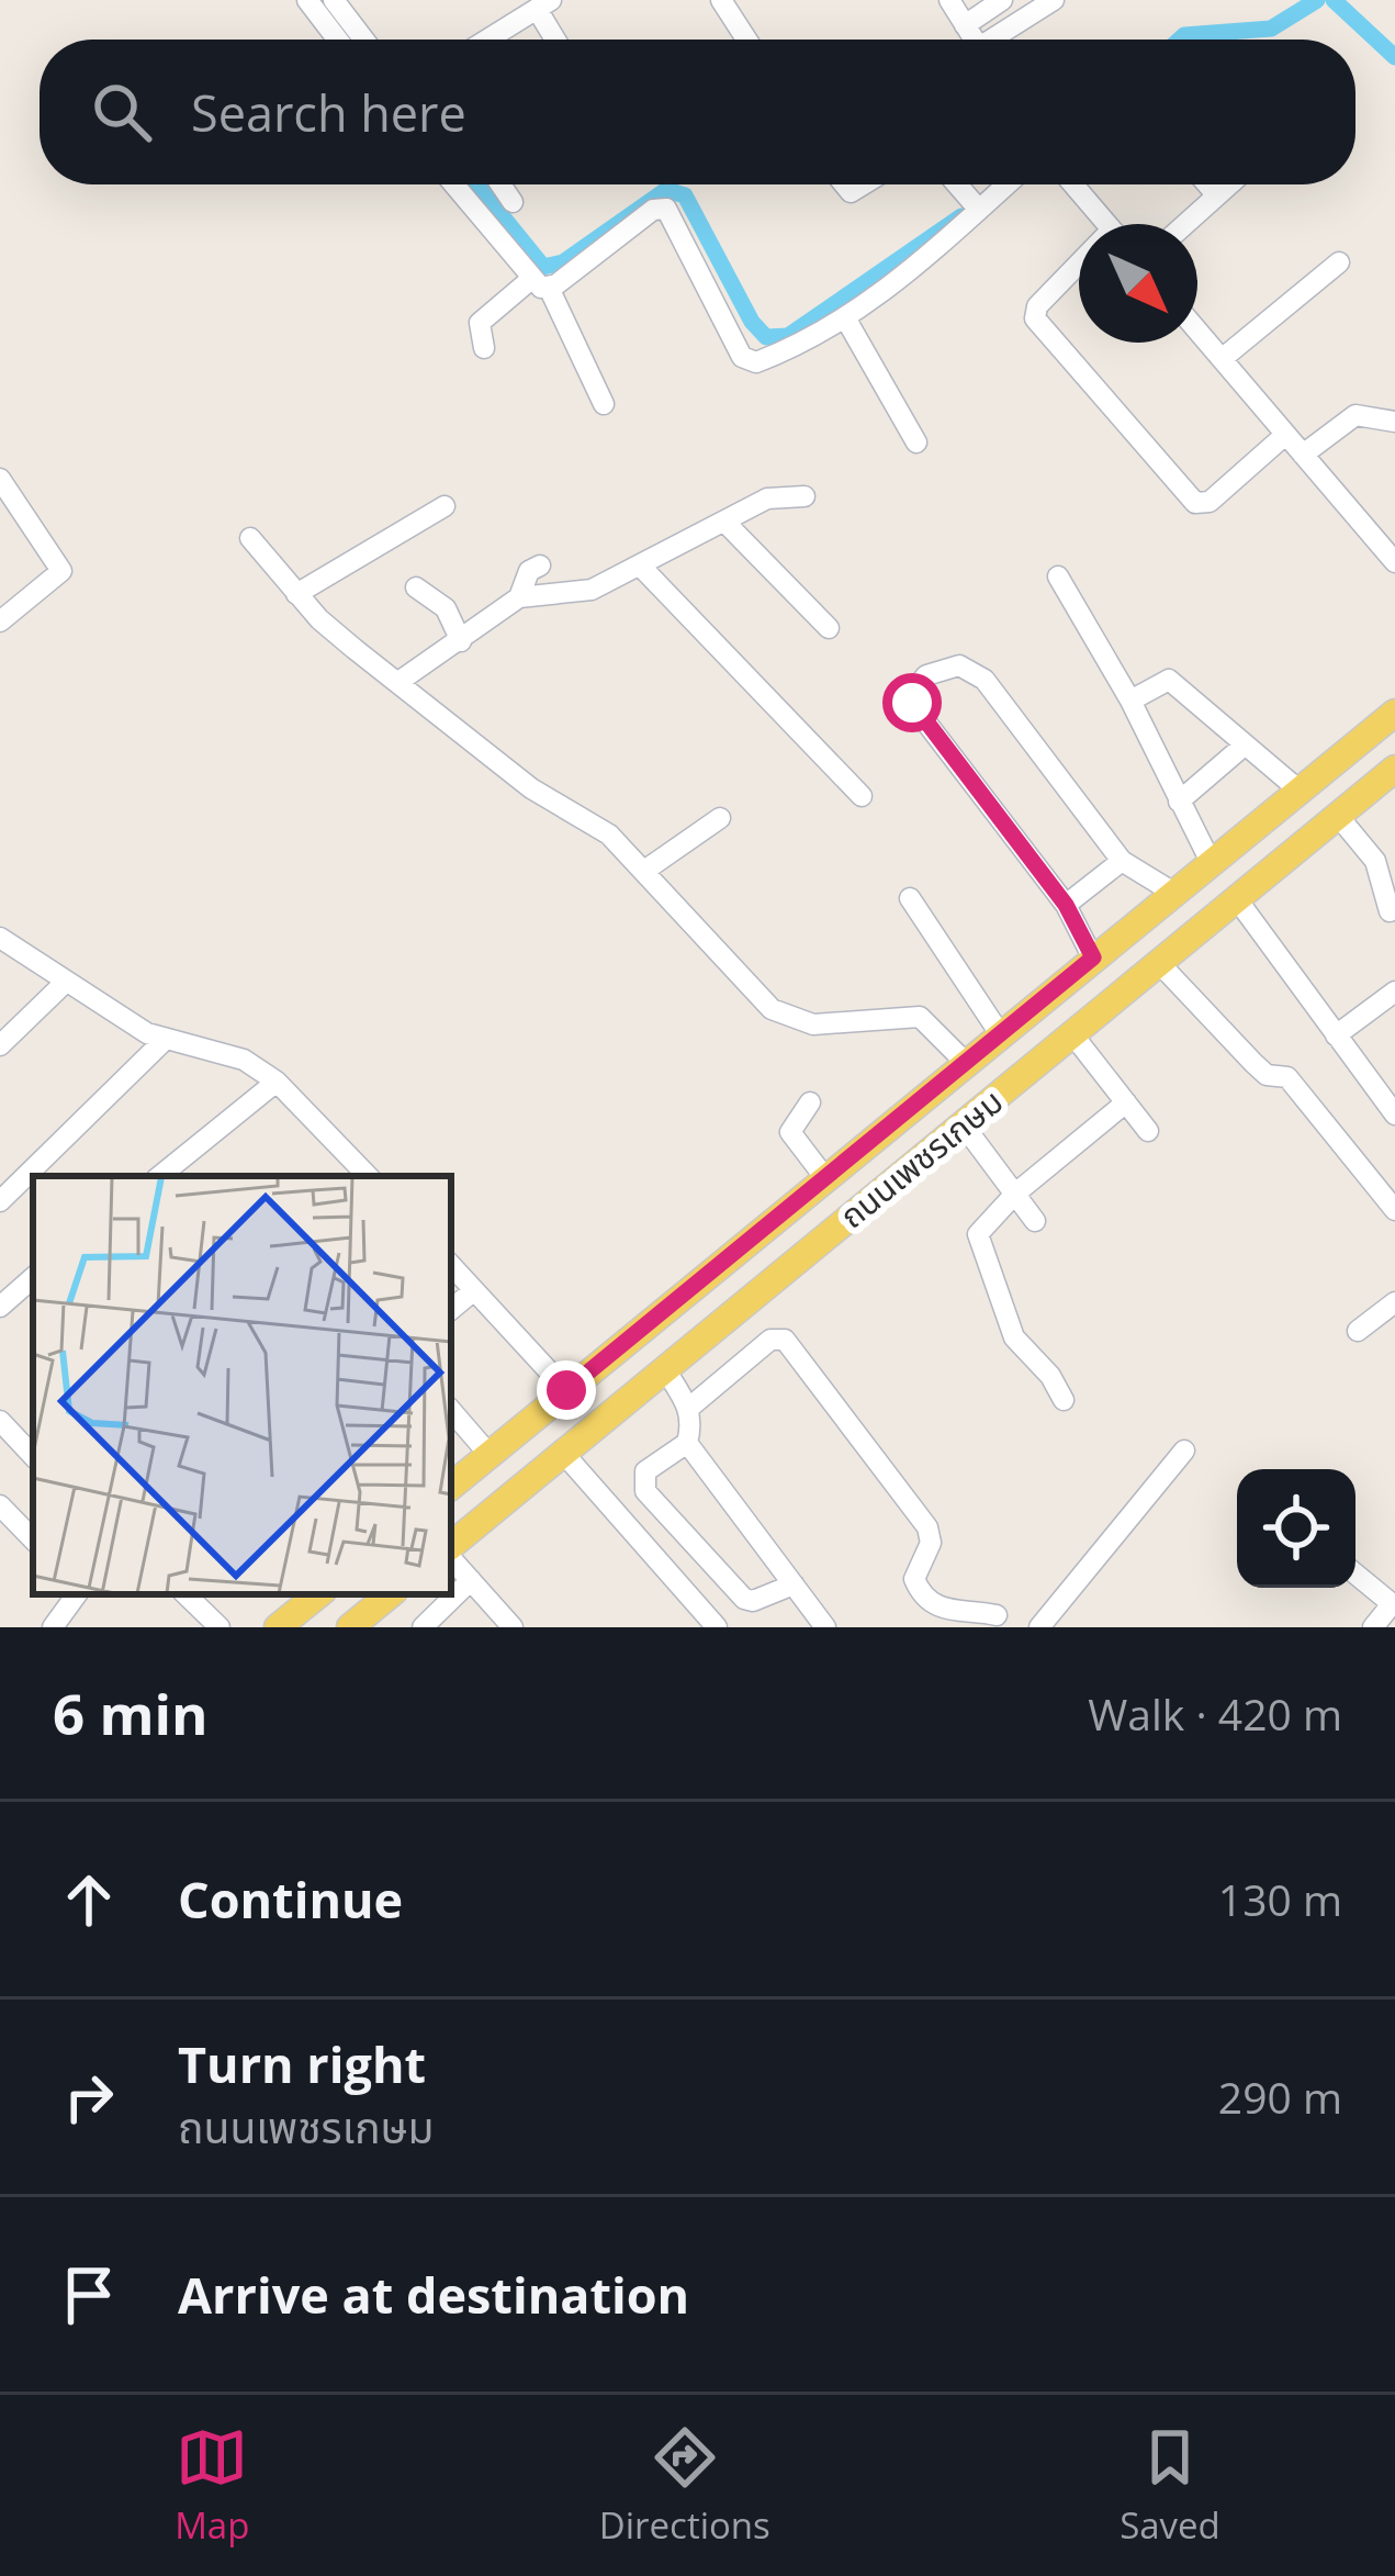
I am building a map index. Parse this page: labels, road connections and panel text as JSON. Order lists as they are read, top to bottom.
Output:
{
  "streets": {
    "main road": ["ถนนเพชรเกษม"]
  },
  "north": "bottom right",
  "page": {
    "search": "Search here",
    "heading": ["6 min", "Walk · 420 m"],
    "list": [
      ["Continue", "130 m"],
      ["Turn right", "ถนนเพชรเกษม", "290 m"],
      "Arrive at destination"
    ],
    "nav": ["Map", "Directions", "Saved"]
  }
}
